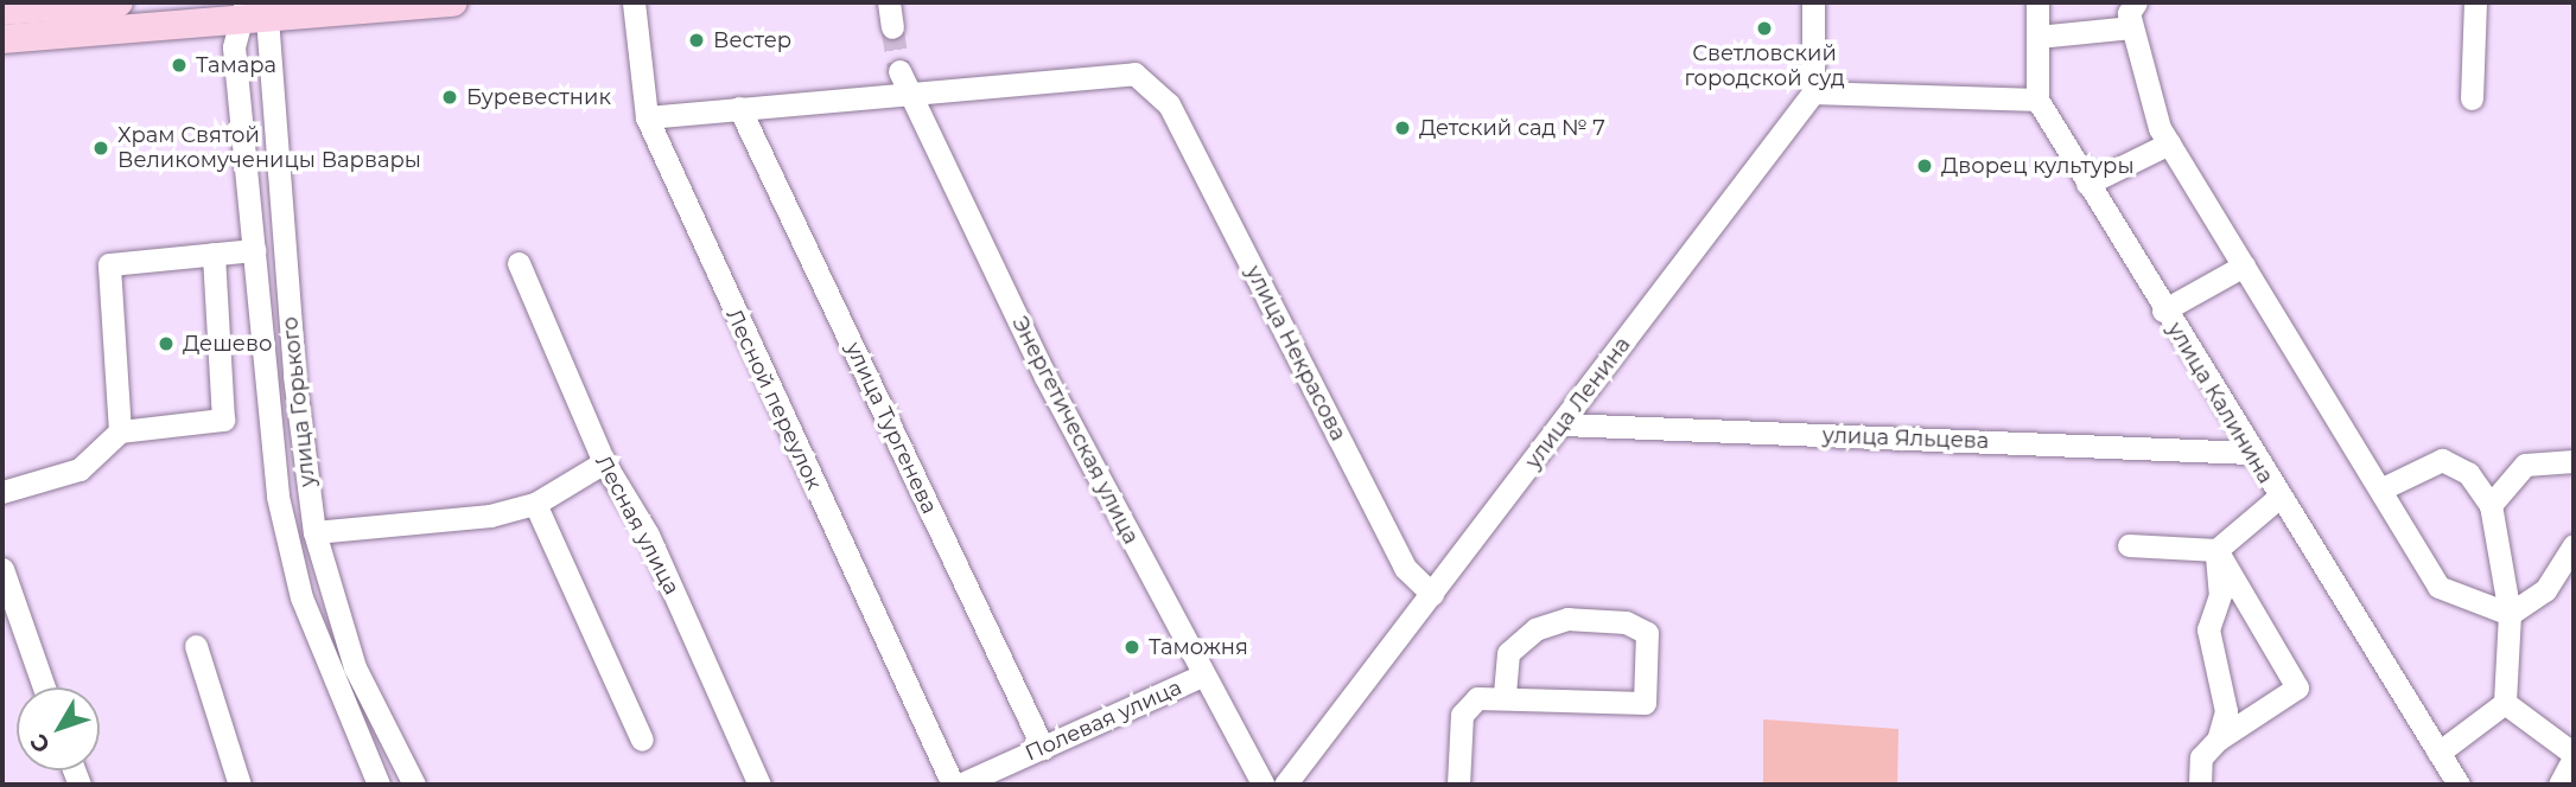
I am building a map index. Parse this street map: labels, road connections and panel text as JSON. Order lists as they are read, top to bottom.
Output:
{
  "streets": {
    "street": [
      "улица Некрасова",
      "Лесной переулок",
      "улица Горького",
      "улица Ленина",
      "улица Калинина",
      "улица Тургенева",
      "Энергетическая улица",
      "улица Яльцева",
      "Лесная улица",
      "Полевая улица"
    ]
  },
  "crossings": [
    ["улица Некрасова", "улица Ленина"],
    ["улица Некрасова", "Энергетическая улица"],
    ["улица Ленина", "улица Яльцева"],
    ["улица Калинина", "улица Яльцева"],
    ["улица Тургенева", "Полевая улица"],
    ["Энергетическая улица", "Полевая улица"]
  ],
  "places": [
    "Светловский городской суд",
    "Вестер",
    "Тамара",
    "Буревестник",
    "Детский сад № 7",
    "Храм Святой Великомученицы Варвары",
    "Дворец культуры",
    "Дешево",
    "Таможня"
  ],
  "north": "bottom left"
}
